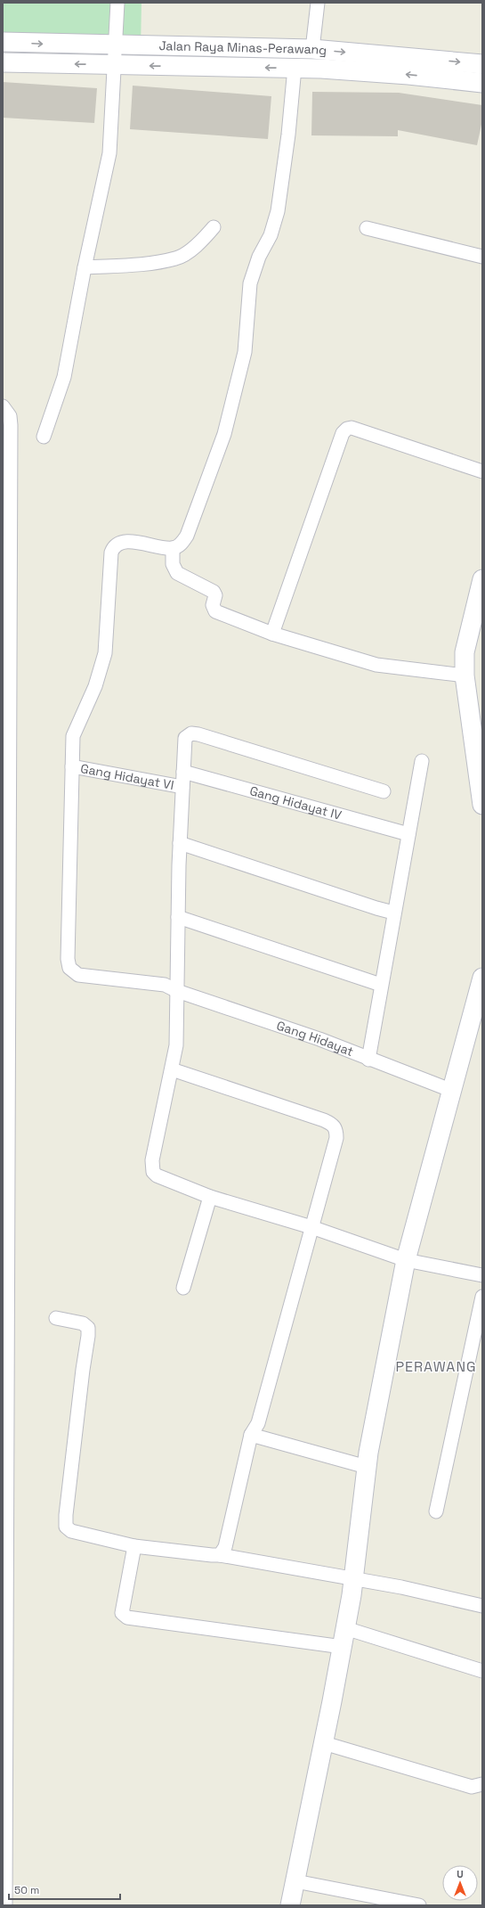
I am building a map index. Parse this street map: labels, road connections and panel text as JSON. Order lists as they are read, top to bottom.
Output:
{
  "streets": {
    "street": [
      "Jalan Raya Minas-Perawang",
      "Gang Hidayat VI",
      "Gang Hidayat IV",
      "Gang Hidayat"
    ]
  },
  "crossings": [
    ["Gang Hidayat VI", "Gang Hidayat"]
  ],
  "districts": ["PERAWANG"],
  "scale_bar": "50 m",
  "north": "top"
}
